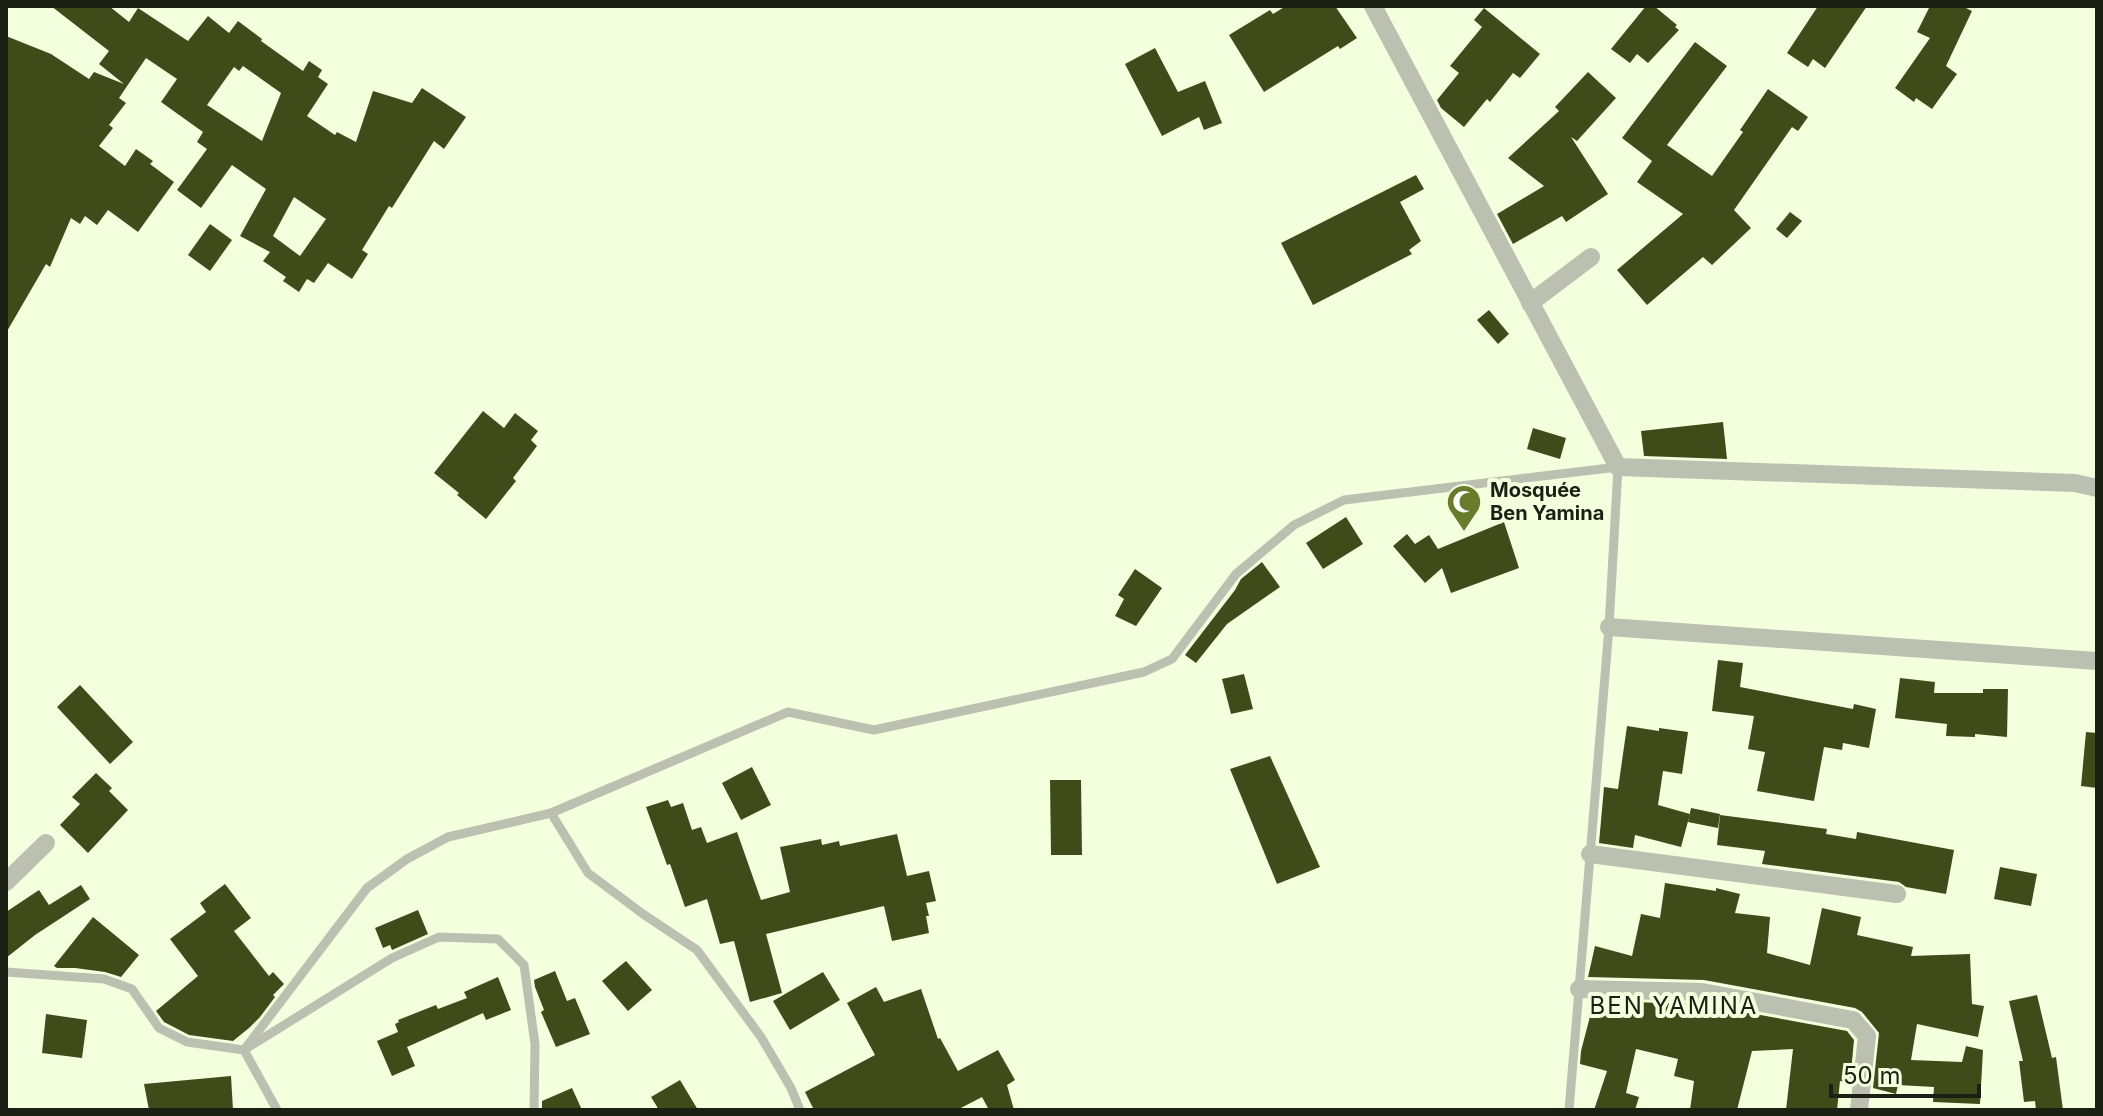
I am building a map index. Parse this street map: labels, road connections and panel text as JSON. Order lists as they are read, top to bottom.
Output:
{
  "districts": ["BEN YAMINA"],
  "places": {
    "mosque": ["Mosquée Ben Yamina"]
  },
  "scale_bar": "50 m"
}
